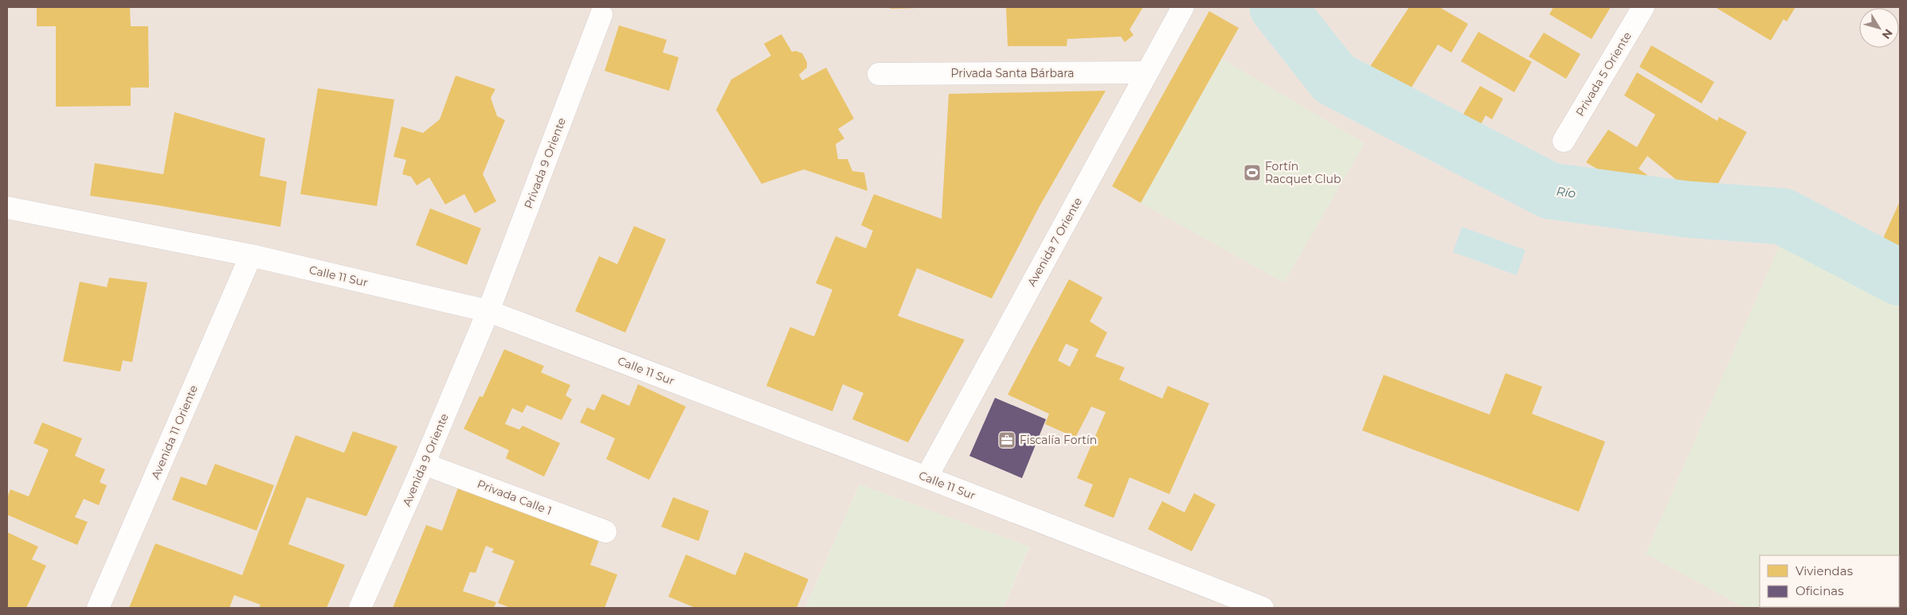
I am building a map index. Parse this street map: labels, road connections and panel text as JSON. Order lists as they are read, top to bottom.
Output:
{
  "streets": {
    "street": [
      "Privada Santa Bárbara",
      "Privada 5 Oriente",
      "Privada 9 Oriente",
      "Avenida 7 Oriente",
      "Calle 11 Sur",
      "Avenida 11 Oriente",
      "Avenida 9 Oriente",
      "Privada Calle 1"
    ]
  },
  "crossings": [
    ["Privada Santa Bárbara", "Avenida 7 Oriente"],
    ["Privada 9 Oriente", "Calle 11 Sur"],
    ["Privada 9 Oriente", "Avenida 9 Oriente"],
    ["Avenida 7 Oriente", "Calle 11 Sur"],
    ["Calle 11 Sur", "Avenida 11 Oriente"],
    ["Calle 11 Sur", "Avenida 9 Oriente"],
    ["Avenida 9 Oriente", "Privada Calle 1"]
  ],
  "water": ["Río"],
  "places": {
    "sports": ["Fortín Racquet Club"],
    "office": ["Fiscalía Fortín"]
  },
  "legend": ["Viviendas", "Oficinas"],
  "north": "bottom right"
}
